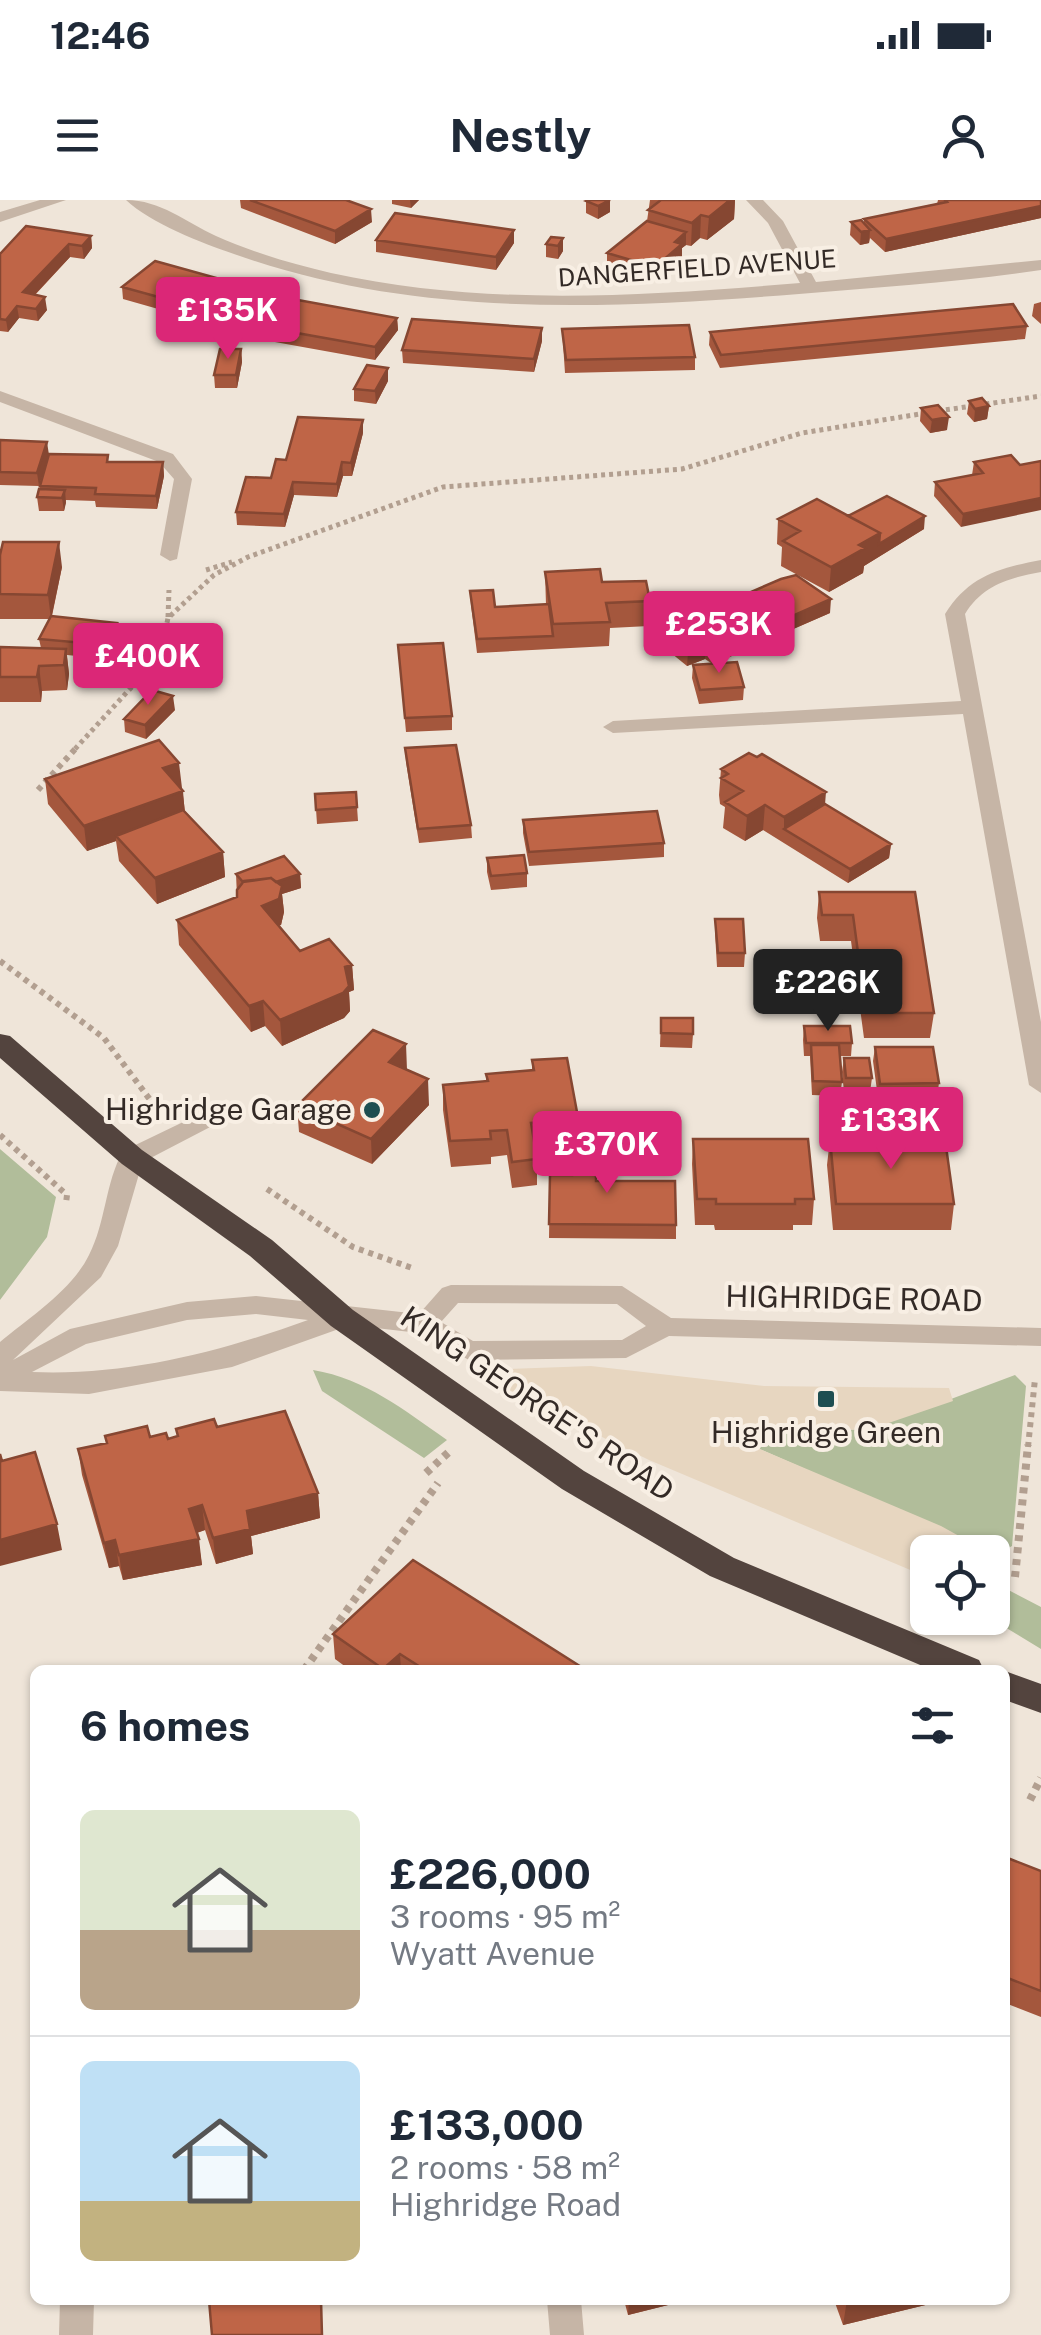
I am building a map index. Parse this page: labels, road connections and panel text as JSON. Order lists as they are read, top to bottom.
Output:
{
  "streets": {
    "highway": ["KING GEORGE'S ROAD"],
    "street": ["DANGERFIELD AVENUE", "HIGHRIDGE ROAD"]
  },
  "crossings": [
    ["HIGHRIDGE ROAD", "KING GEORGE'S ROAD"]
  ],
  "places": {
    "other": ["Highridge Garage"],
    "transit": ["Highridge Green"]
  },
  "page": {
    "status": "12:46",
    "header": "Nestly",
    "price": [
      "£135K",
      "£253K",
      "£400K",
      "£226K",
      "£133K",
      "£370K"
    ],
    "heading": "6 homes",
    "list": [
      {
        "name": "£226,000",
        "note": "3 rooms · 95 m² · Wyatt Avenue"
      },
      {
        "name": "£133,000",
        "note": "2 rooms · 58 m² · Highridge Road"
      }
    ]
  }
}
